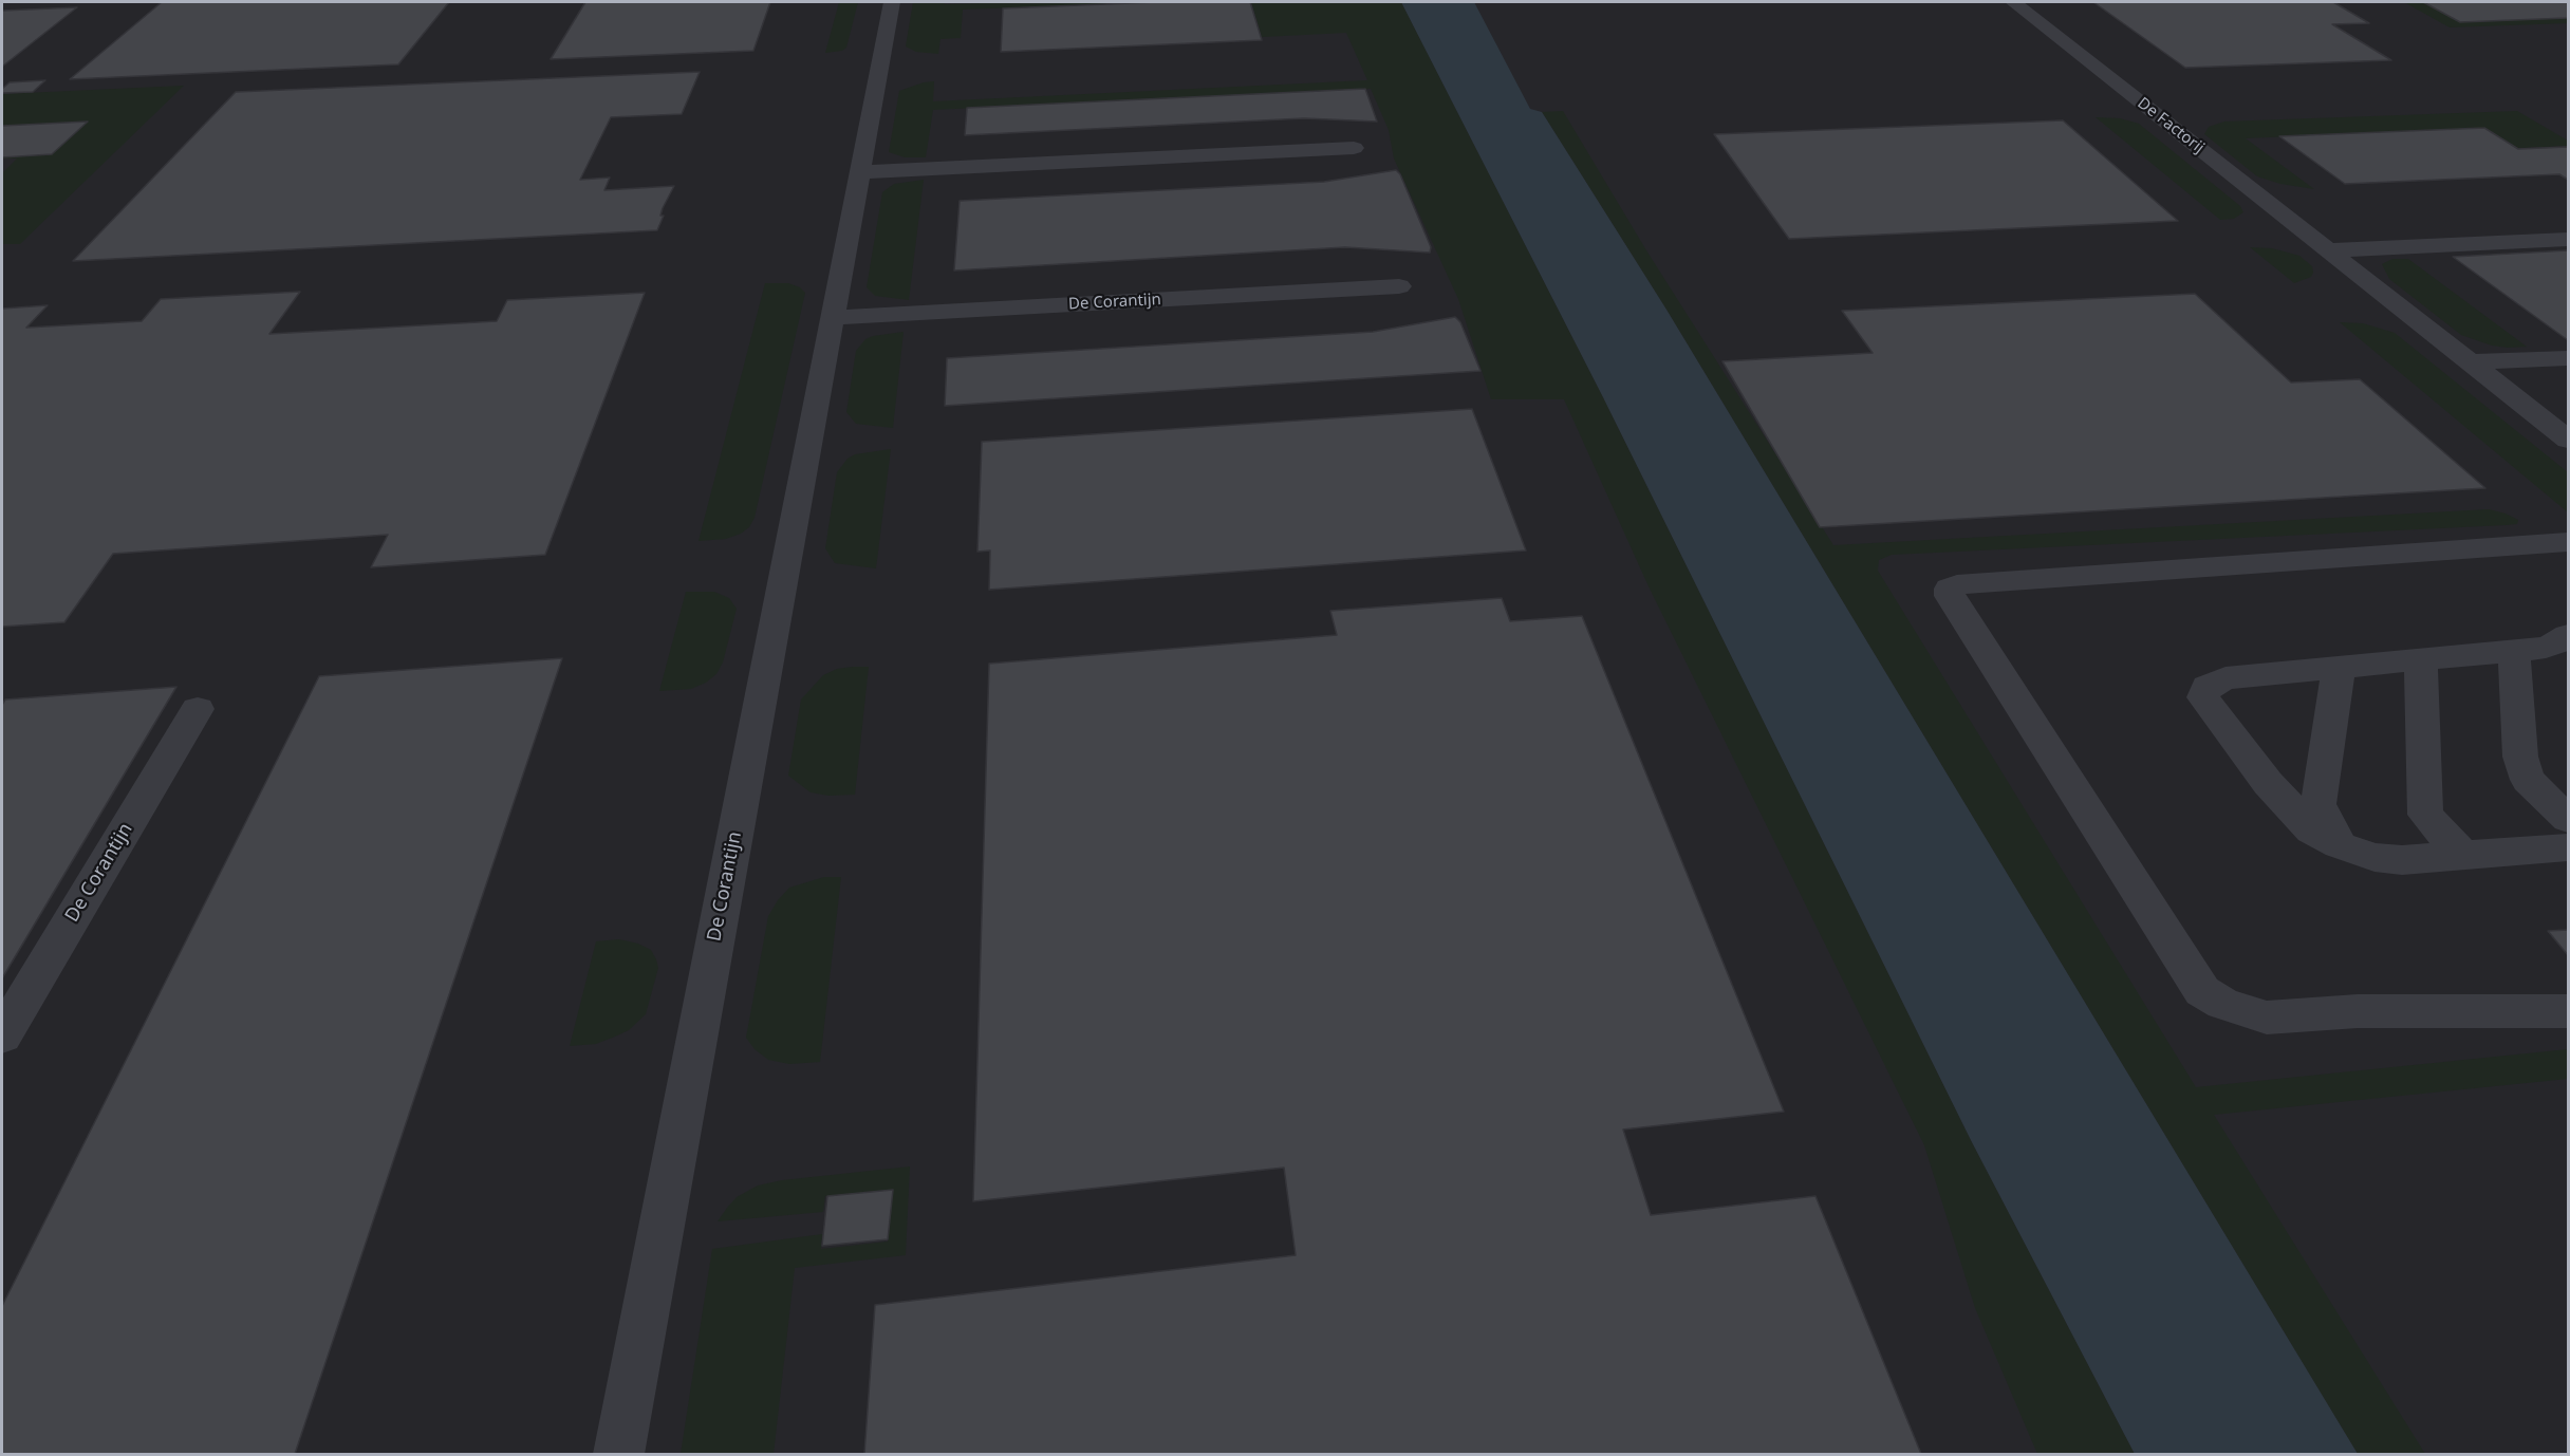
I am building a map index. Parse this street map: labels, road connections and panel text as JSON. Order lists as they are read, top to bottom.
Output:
{
  "streets": {
    "street": ["De Factorij", "De Corantijn"]
  }
}
